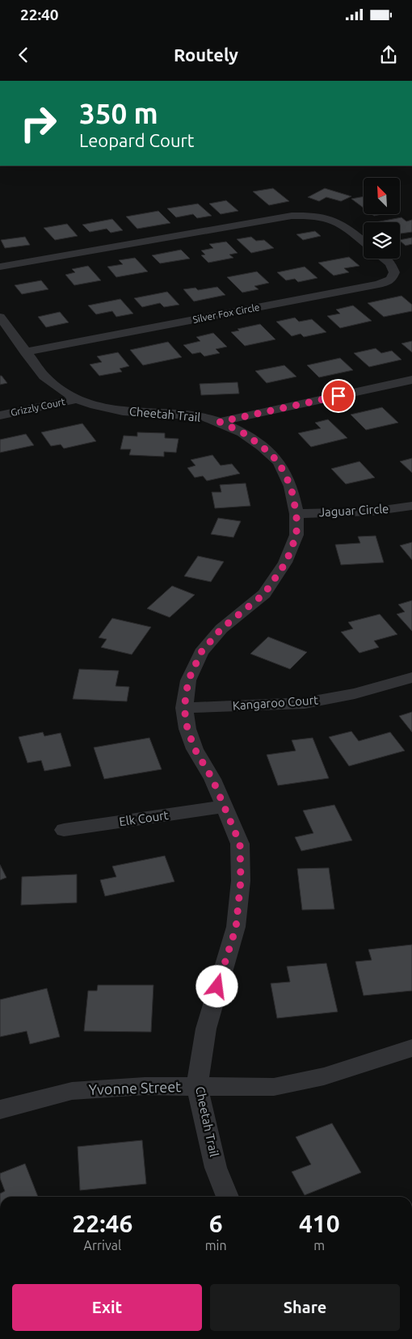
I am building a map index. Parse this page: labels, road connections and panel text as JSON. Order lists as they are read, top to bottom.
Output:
{
  "streets": {
    "street": [
      "Silver Fox Circle",
      "Grizzly Court",
      "Cheetah Trail",
      "Jaguar Circle",
      "Kangaroo Court",
      "Elk Court",
      "Yvonne Street"
    ]
  },
  "crossings": [
    ["Silver Fox Circle", "Cheetah Trail"],
    ["Grizzly Court", "Cheetah Trail"],
    ["Cheetah Trail", "Jaguar Circle"],
    ["Cheetah Trail", "Kangaroo Court"],
    ["Cheetah Trail", "Elk Court"],
    ["Cheetah Trail", "Yvonne Street"]
  ],
  "north": "top left",
  "page": {
    "status": "22:40",
    "header": "Routely",
    "turn": ["350 m", "Leopard Court"],
    "eta": [
      "22:46",
      "Arrival",
      "6",
      "min",
      "410",
      "m"
    ],
    "buttons": ["Exit", "Share"]
  }
}
